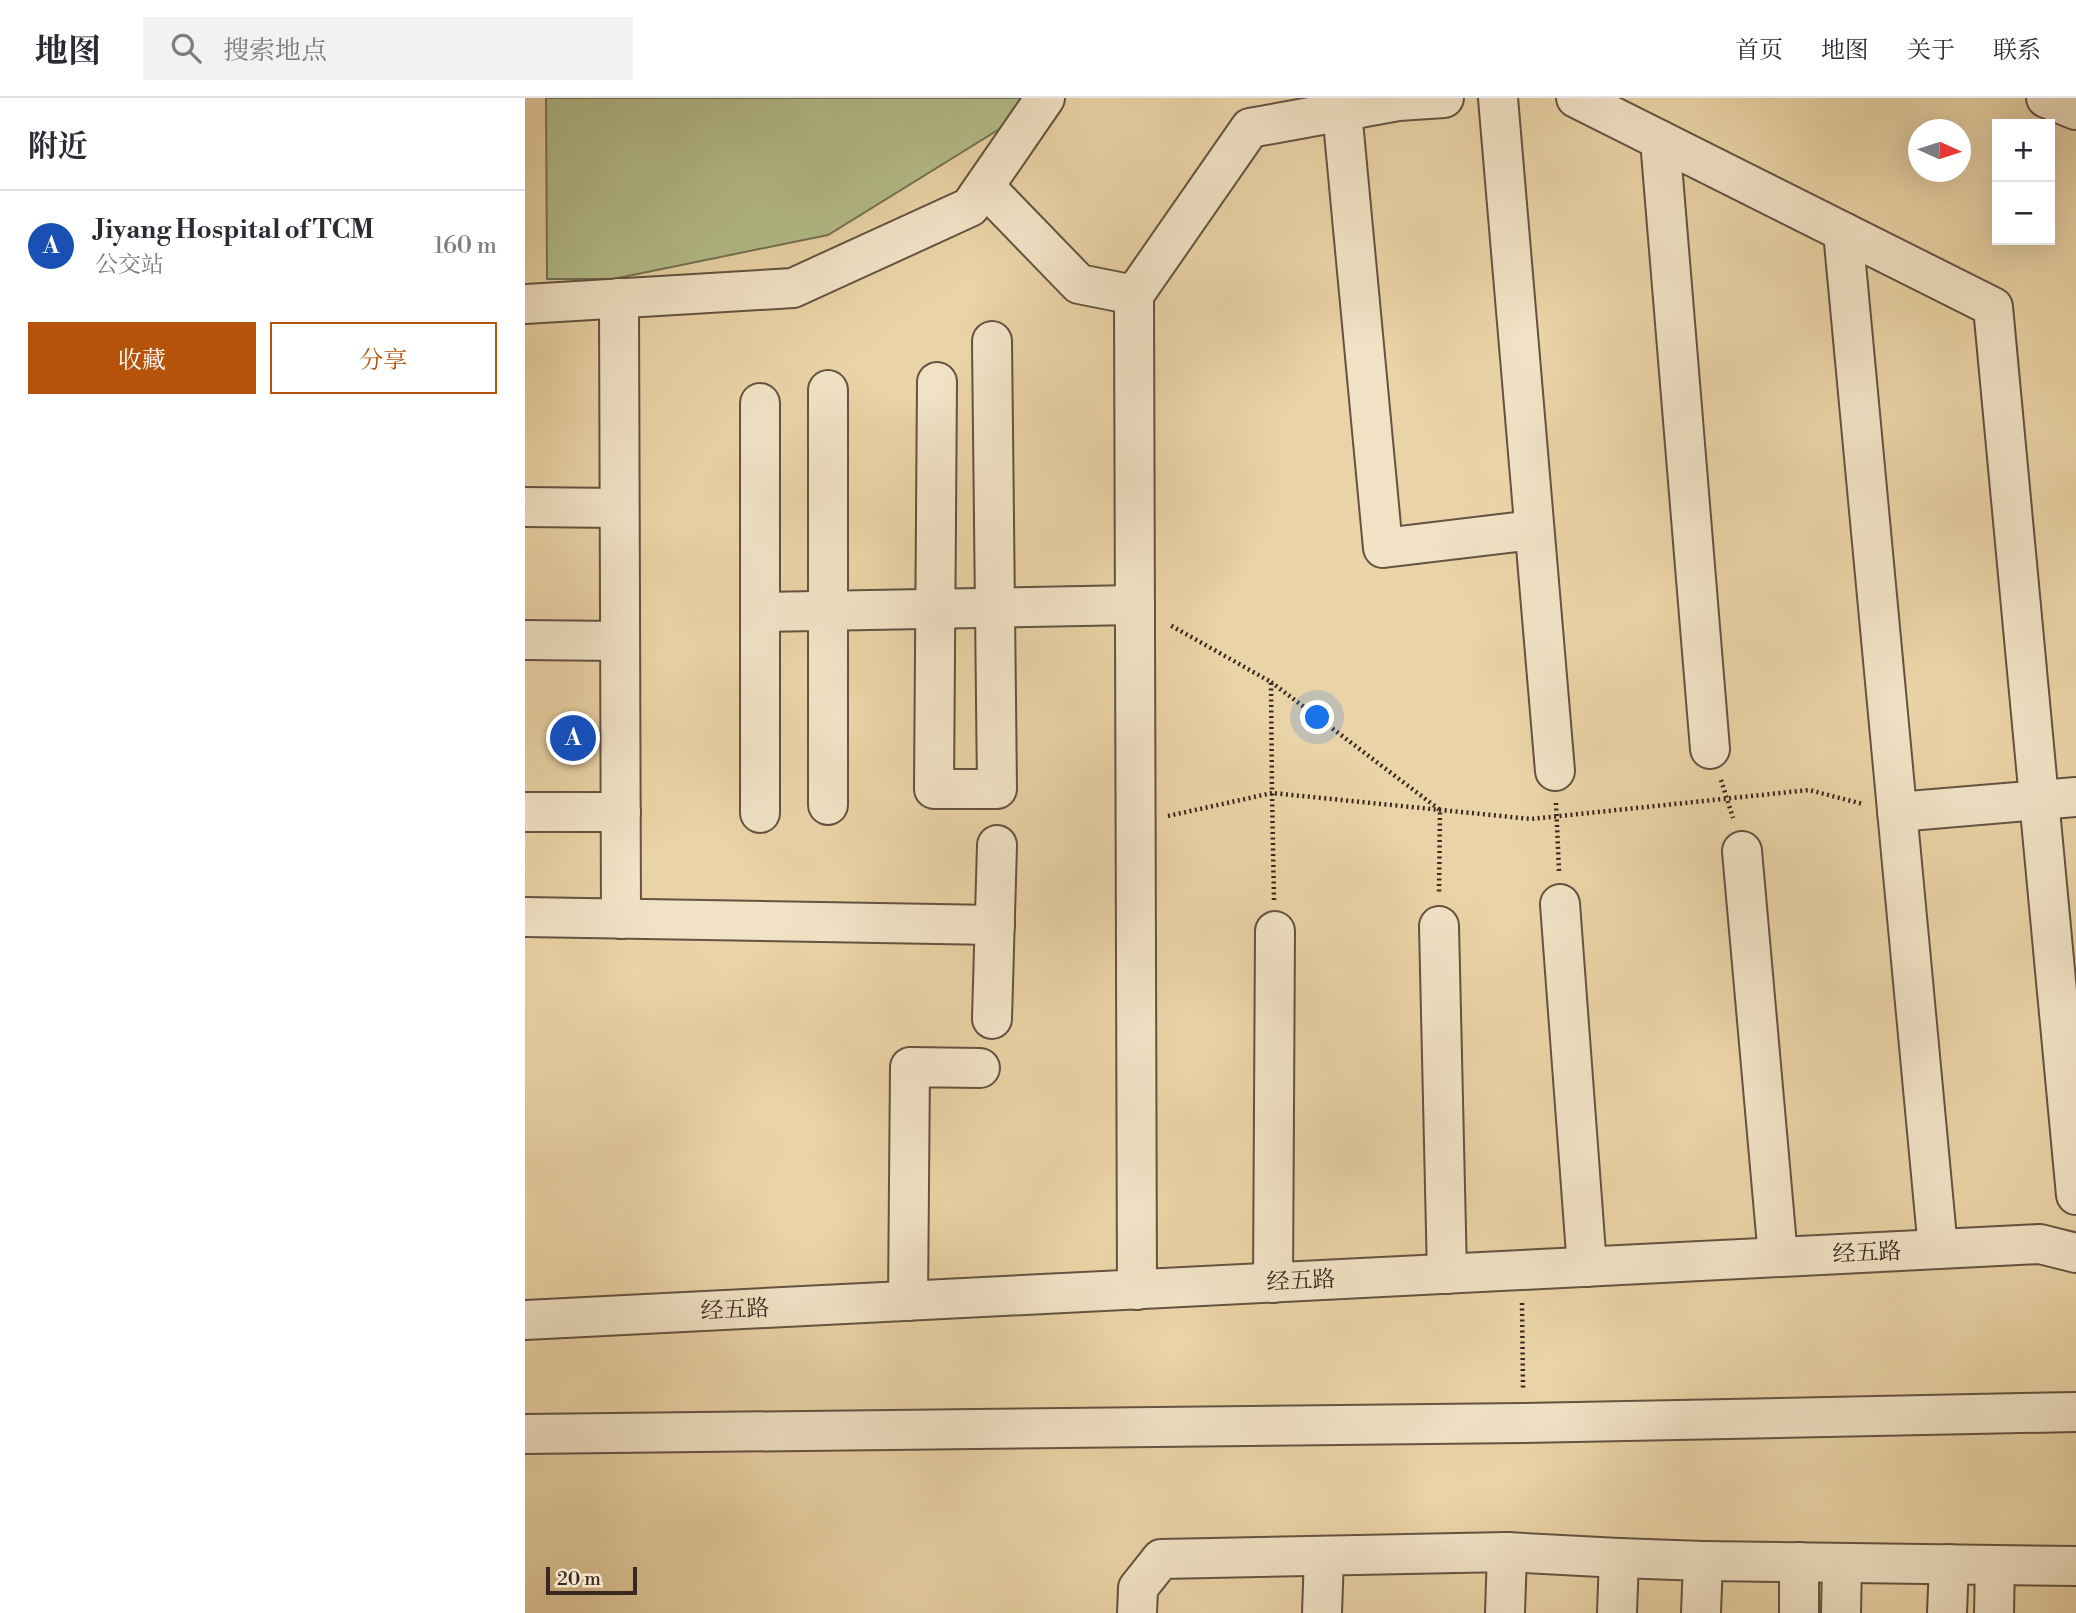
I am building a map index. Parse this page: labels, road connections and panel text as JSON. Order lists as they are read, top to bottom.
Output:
{
  "streets": {
    "street": ["经五路"]
  },
  "scale_bar": "20 m",
  "north": "right",
  "page": {
    "header": "地图",
    "search": "搜索地点",
    "nav": [
      "首页",
      "地图",
      "关于",
      "联系"
    ],
    "heading": "附近",
    "map_buttons": ["+", "−"],
    "list": [
      {
        "mark": "A",
        "name": "Jiyang Hospital of TCM",
        "note": "公交站",
        "value": "160 m"
      }
    ],
    "buttons": ["收藏", "分享"],
    "pins": "A",
    "scale": "20 m"
  }
}
